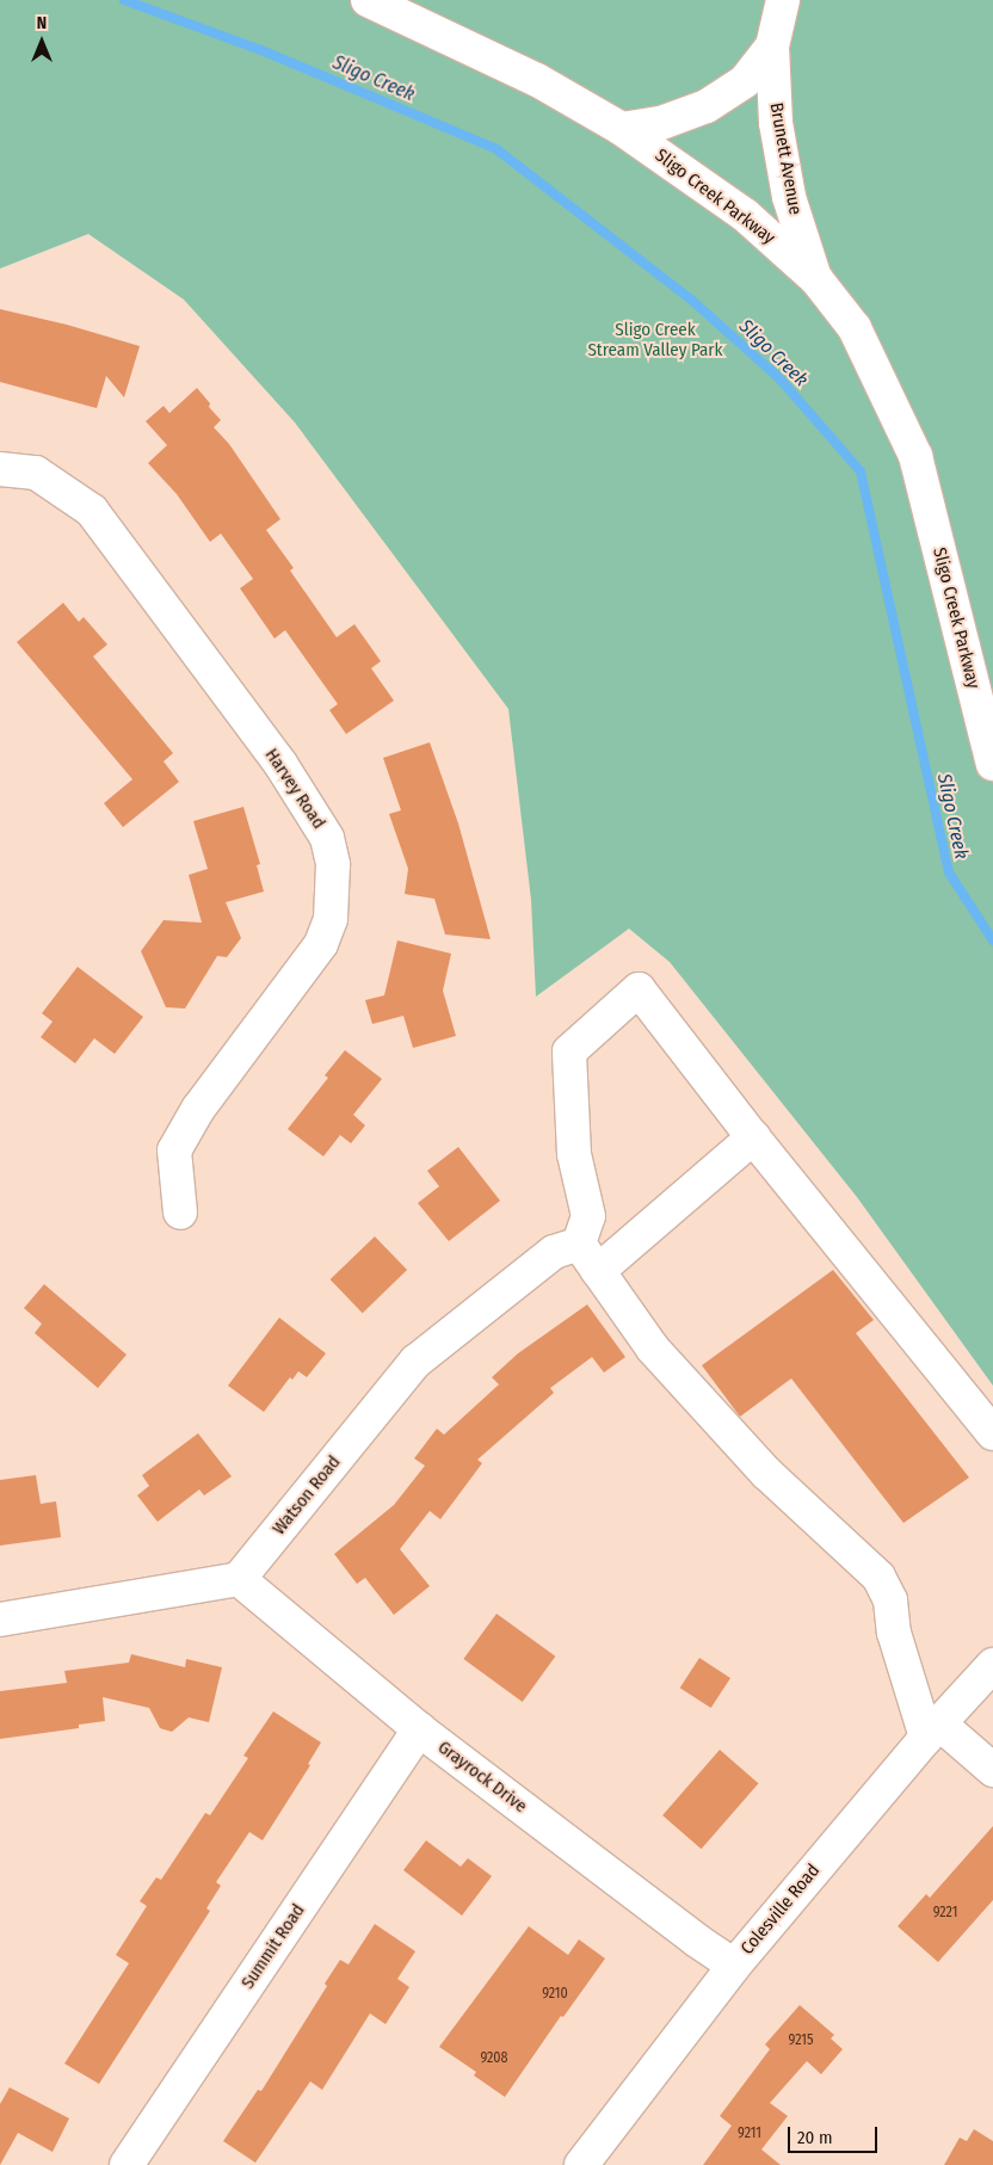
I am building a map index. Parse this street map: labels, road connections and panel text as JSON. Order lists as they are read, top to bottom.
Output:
{
  "streets": {
    "main road": [
      "Brunett Avenue",
      "Sligo Creek Parkway",
      "Harvey Road",
      "Watson Road",
      "Grayrock Drive",
      "Colesville Road",
      "Summit Road"
    ]
  },
  "crossings": [
    ["Brunett Avenue", "Sligo Creek Parkway"],
    ["Watson Road", "Grayrock Drive"],
    ["Grayrock Drive", "Colesville Road"],
    ["Grayrock Drive", "Summit Road"]
  ],
  "water": ["Sligo Creek"],
  "parks": ["Sligo Creek Stream Valley Park"],
  "house_numbers": [
    "9221",
    "9210",
    "9215",
    "9208",
    "9211"
  ],
  "scale_bar": "20 m",
  "north": "top"
}
